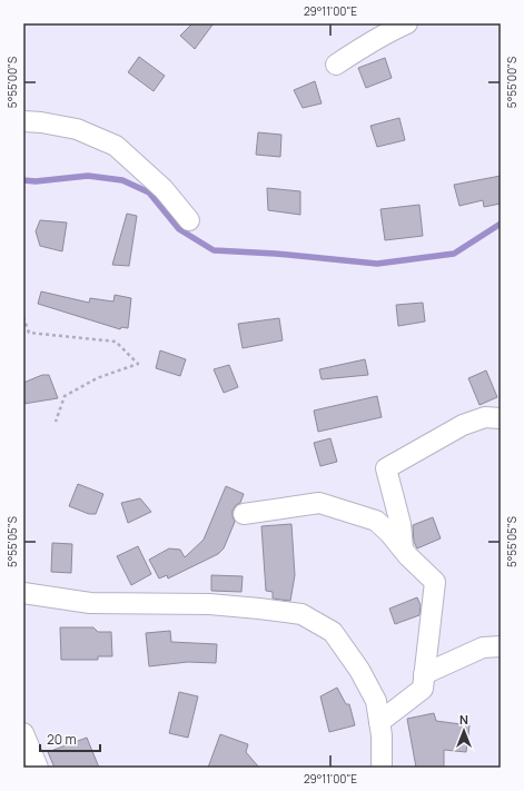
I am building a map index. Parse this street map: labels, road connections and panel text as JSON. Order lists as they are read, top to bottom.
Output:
{
  "scale_bar": "20 m",
  "north": "top",
  "coordinates": ["29°11'00\"E", "5°55'00\"S", "5°55'05\"S"]
}
